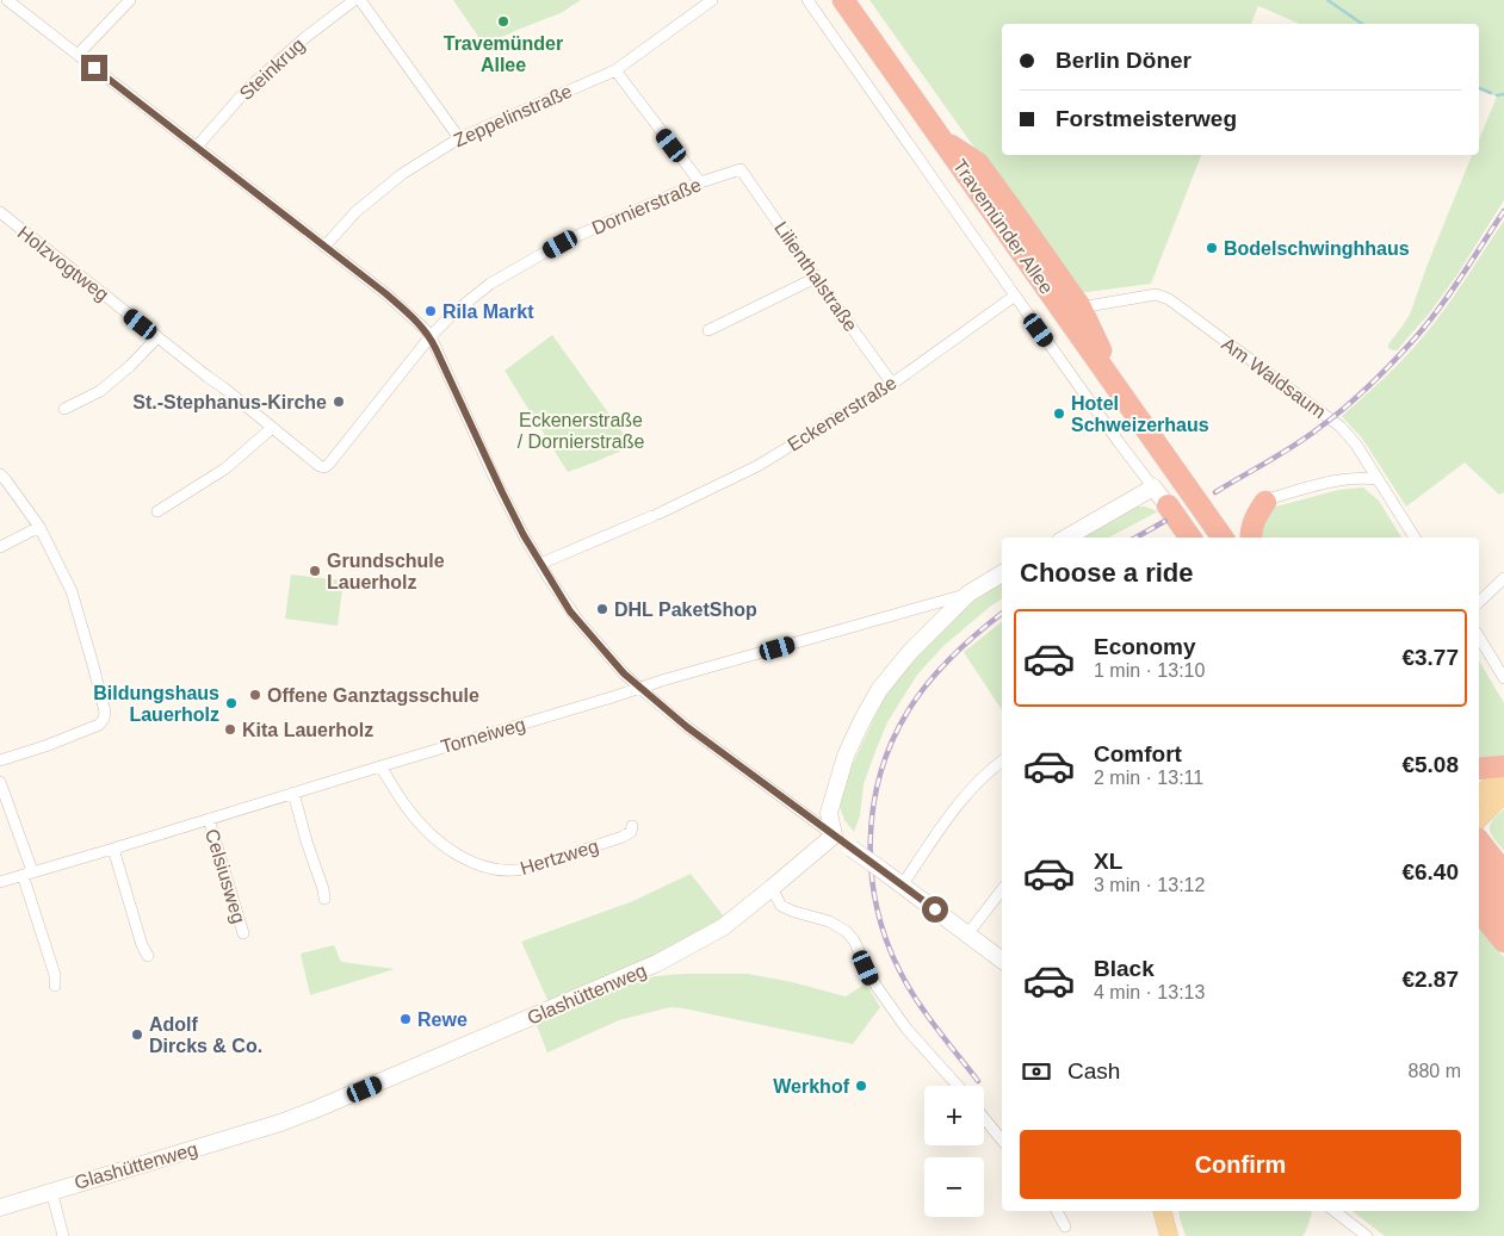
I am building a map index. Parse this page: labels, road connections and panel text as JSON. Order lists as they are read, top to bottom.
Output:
{
  "streets": {
    "highway": ["Travemünder Allee"],
    "street": [
      "Steinkrug",
      "Zeppelinstraße",
      "Dornierstraße",
      "Holzvogtweg",
      "Lilienthalstraße",
      "Am Waldsaum",
      "Eckenerstraße",
      "Torneiweg",
      "Hertzweg",
      "Celsiusweg",
      "Glashüttenweg"
    ]
  },
  "crossings": [
    ["Dornierstraße", "Holzvogtweg"],
    ["Dornierstraße", "Lilienthalstraße"],
    ["Travemünder Allee", "Eckenerstraße"],
    ["Lilienthalstraße", "Eckenerstraße"],
    ["Torneiweg", "Hertzweg"],
    ["Torneiweg", "Celsiusweg"]
  ],
  "parks": ["Eckenerstraße / Dornierstraße"],
  "places": [
    "Travemünder Allee",
    "Bodelschwinghhaus",
    "Rila Markt",
    "St.-Stephanus-Kirche",
    "Hotel Schweizerhaus",
    "Grundschule Lauerholz",
    "DHL PaketShop",
    "Offene Ganztagsschule",
    "Bildungshaus Lauerholz",
    "Kita Lauerholz",
    "Rewe",
    "Adolf Dircks & Co.",
    "Werkhof"
  ],
  "page": {
    "banner": ["Berlin Döner", "Forstmeisterweg"],
    "heading": "Choose a ride",
    "list": [
      {
        "name": "Economy",
        "note": "1 min · 13:10",
        "value": "€3.77"
      },
      {
        "name": "Comfort",
        "note": "2 min · 13:11",
        "value": "€5.08"
      },
      {
        "name": "XL",
        "note": "3 min · 13:12",
        "value": "€6.40"
      },
      {
        "name": "Black",
        "note": "4 min · 13:13",
        "value": "€2.87"
      }
    ],
    "pay": ["Cash", "880 m"],
    "map_buttons": ["+", "−"],
    "buttons": "Confirm"
  }
}
